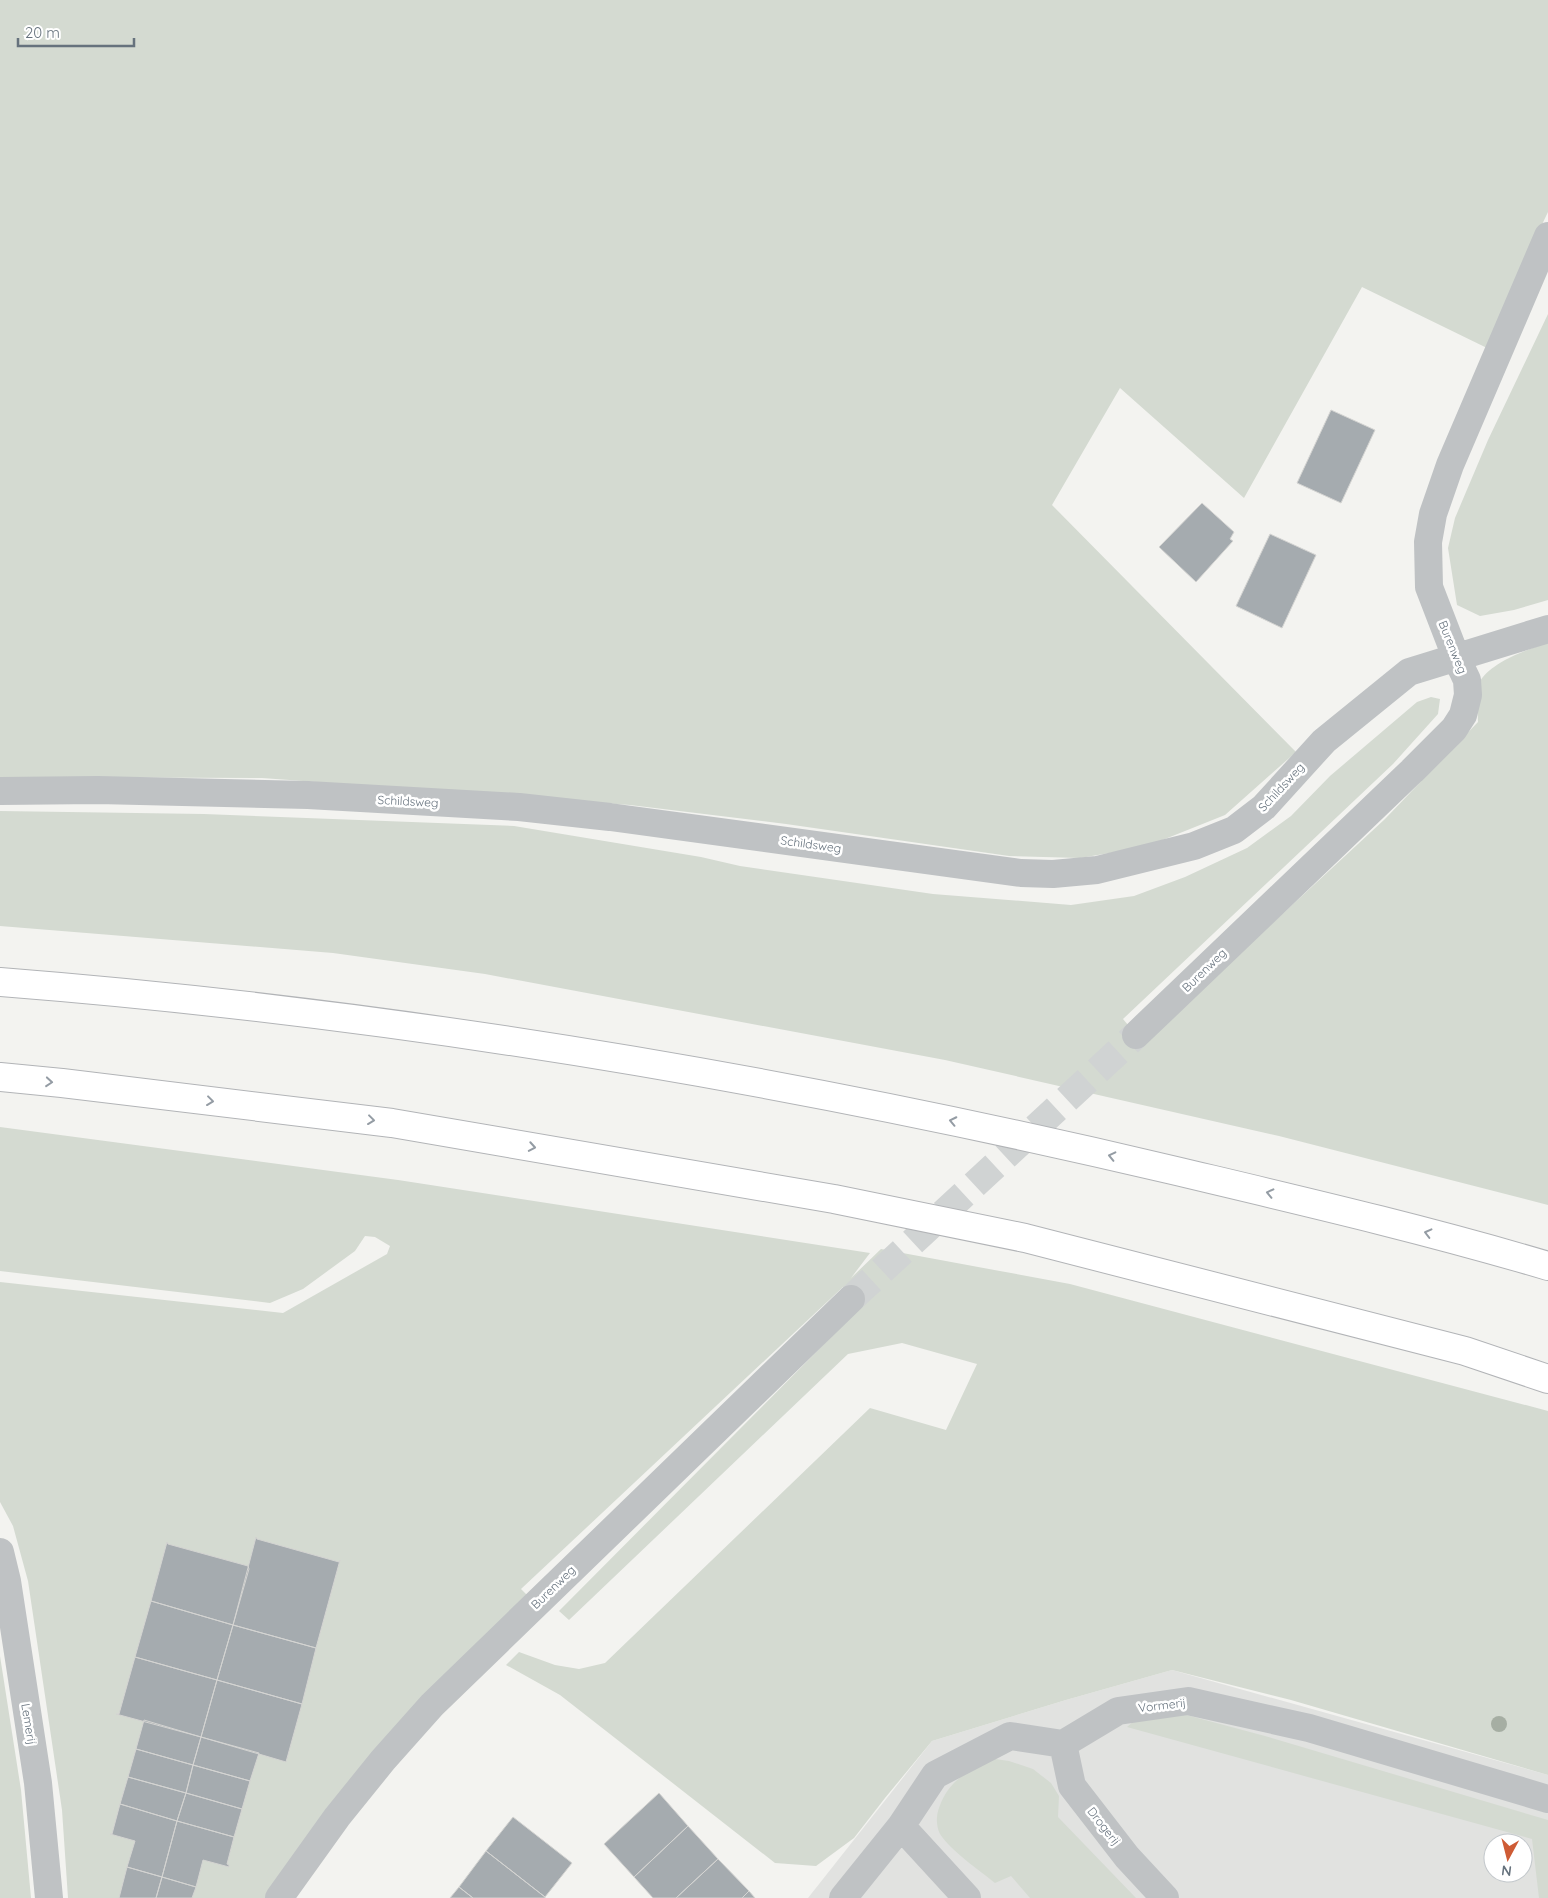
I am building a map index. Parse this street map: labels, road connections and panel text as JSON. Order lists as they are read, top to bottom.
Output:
{
  "streets": {
    "street": [
      "Burenweg",
      "Schildsweg",
      "Vormerij",
      "Lemerij",
      "Drogerij"
    ]
  },
  "crossings": [
    ["Burenweg", "Schildsweg"],
    ["Vormerij", "Drogerij"]
  ],
  "scale_bar": "20 m",
  "north": "bottom"
}
